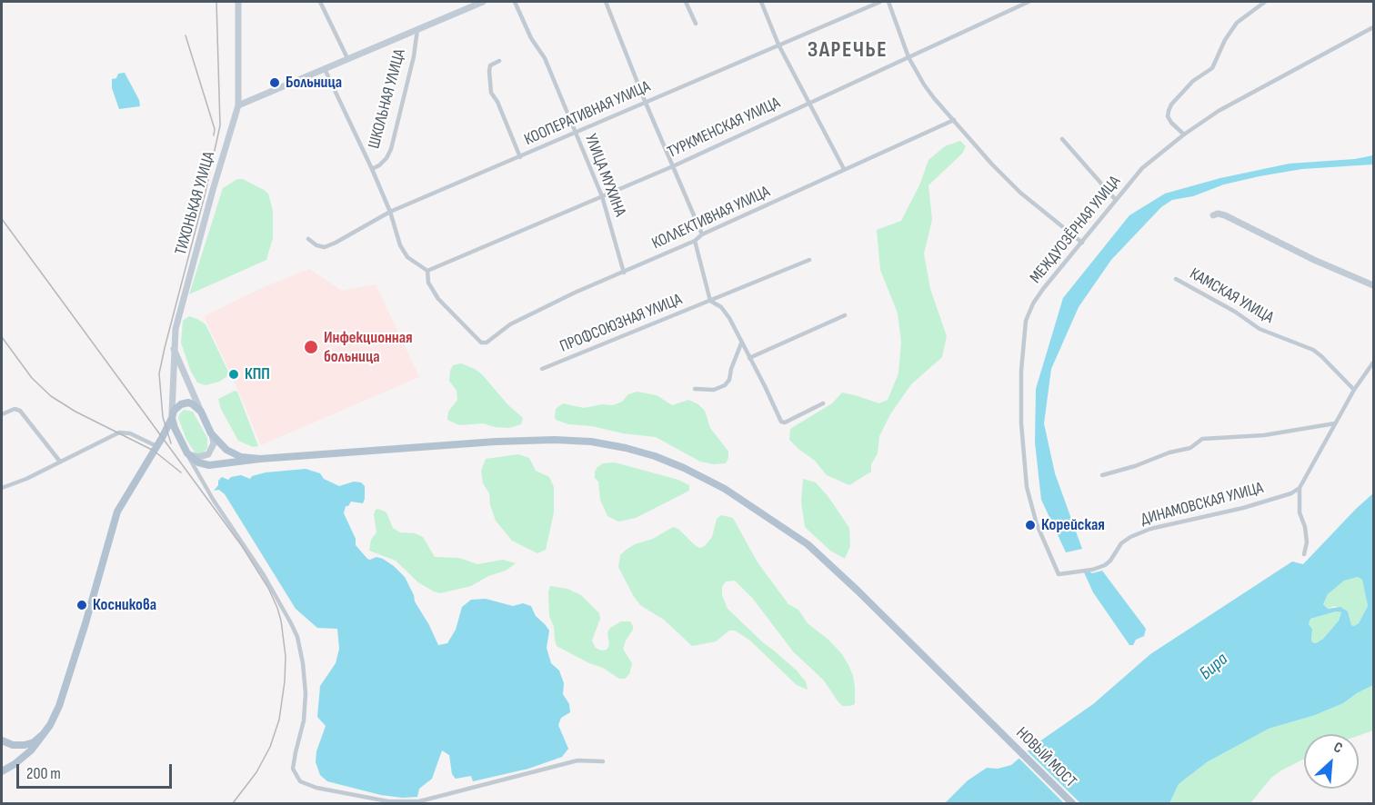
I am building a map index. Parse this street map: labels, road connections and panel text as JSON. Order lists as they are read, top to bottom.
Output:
{
  "streets": {
    "main road": ["НОВЫЙ МОСТ"],
    "street": [
      "ШКОЛЬНАЯ УЛИЦА",
      "КООПЕРАТИВНАЯ УЛИЦА",
      "ТУРКМЕНСКАЯ УЛИЦА",
      "УЛИЦА МУХИНА",
      "ТИХОНЬКАЯ УЛИЦА",
      "КОЛЛЕКТИВНАЯ УЛИЦА",
      "МЕЖДУОЗЁРНАЯ УЛИЦА",
      "КАМСКАЯ УЛИЦА",
      "ПРОФСОЮЗНАЯ УЛИЦА",
      "ДИНАМОВСКАЯ УЛИЦА"
    ]
  },
  "crossings": [
    ["ШКОЛЬНАЯ УЛИЦА", "КООПЕРАТИВНАЯ УЛИЦА"],
    ["ШКОЛЬНАЯ УЛИЦА", "ТУРКМЕНСКАЯ УЛИЦА"],
    ["ШКОЛЬНАЯ УЛИЦА", "ТИХОНЬКАЯ УЛИЦА"],
    ["ШКОЛЬНАЯ УЛИЦА", "КОЛЛЕКТИВНАЯ УЛИЦА"],
    ["КООПЕРАТИВНАЯ УЛИЦА", "УЛИЦА МУХИНА"],
    ["ТУРКМЕНСКАЯ УЛИЦА", "УЛИЦА МУХИНА"],
    ["ТУРКМЕНСКАЯ УЛИЦА", "КОЛЛЕКТИВНАЯ УЛИЦА"],
    ["УЛИЦА МУХИНА", "КОЛЛЕКТИВНАЯ УЛИЦА"],
    ["МЕЖДУОЗЁРНАЯ УЛИЦА", "ДИНАМОВСКАЯ УЛИЦА"]
  ],
  "districts": ["ЗАРЕЧЬЕ"],
  "water": ["Бира"],
  "places": [
    "Больница",
    "Инфекционная больница",
    "КПП",
    "Корейская",
    "Косникова"
  ],
  "scale_bar": "200 m",
  "north": "top right"
}
